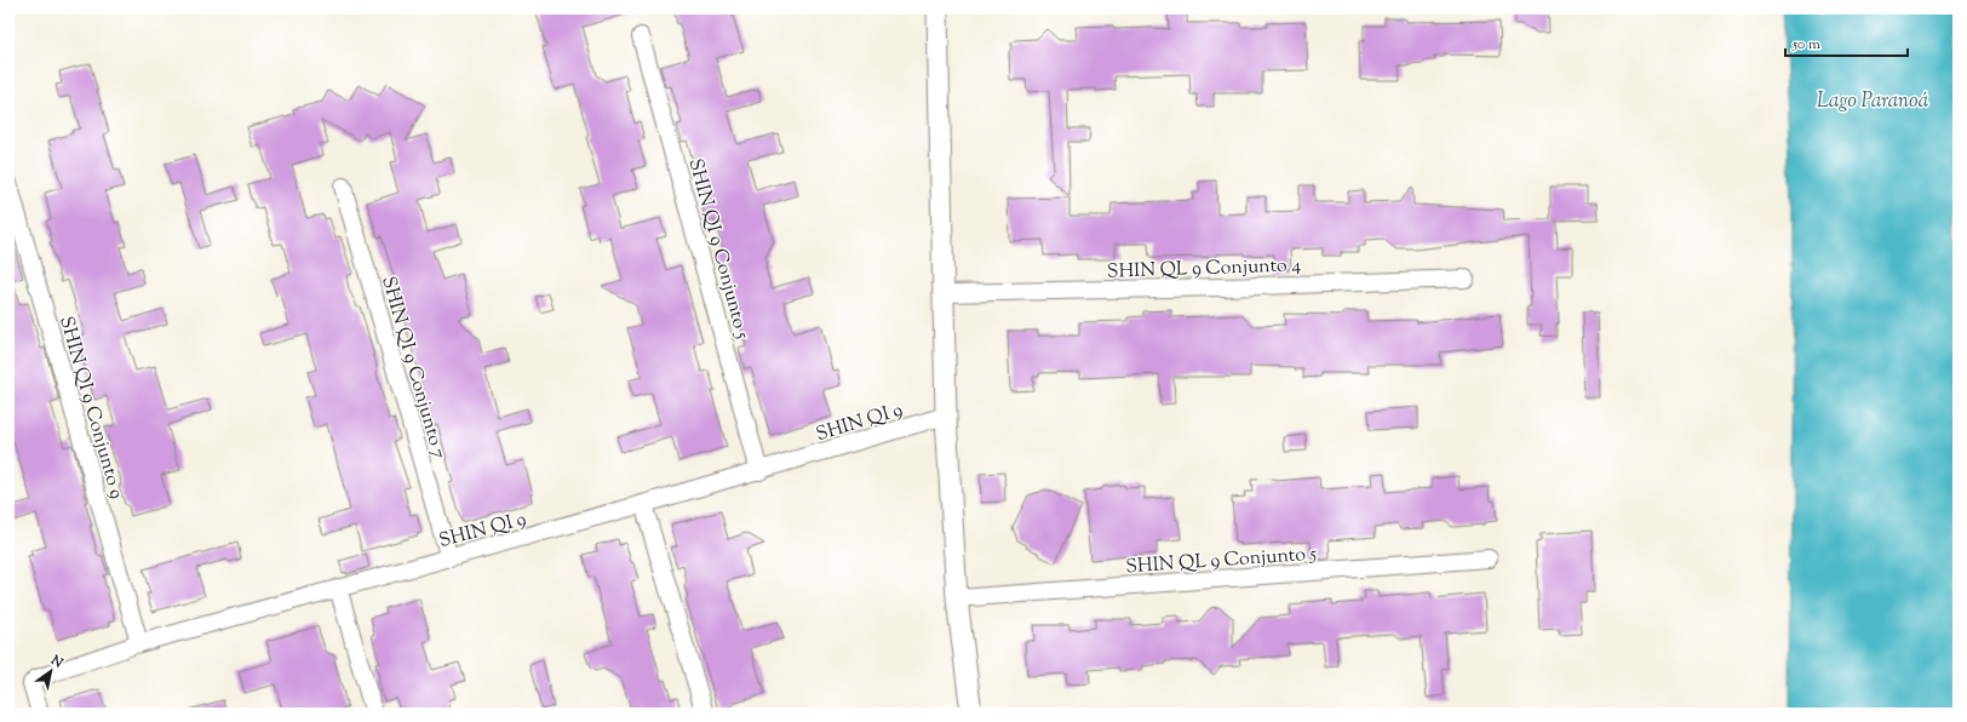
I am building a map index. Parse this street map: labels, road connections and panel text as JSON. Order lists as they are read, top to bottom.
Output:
{
  "streets": {
    "street": [
      "SHIN QI 9 Conjunto 5",
      "SHIN QL 9 Conjunto 4",
      "SHIN QI 9 Conjunto 7",
      "SHIN QI 9 Conjunto 9",
      "SHIN QI 9",
      "SHIN QL 9 Conjunto 5"
    ]
  },
  "crossings": [
    ["SHIN QI 9 Conjunto 5", "SHIN QI 9"],
    ["SHIN QI 9 Conjunto 7", "SHIN QI 9"],
    ["SHIN QI 9 Conjunto 9", "SHIN QI 9"]
  ],
  "water": ["Lago Paranoá"],
  "scale_bar": "50 m",
  "north": "top right"
}
